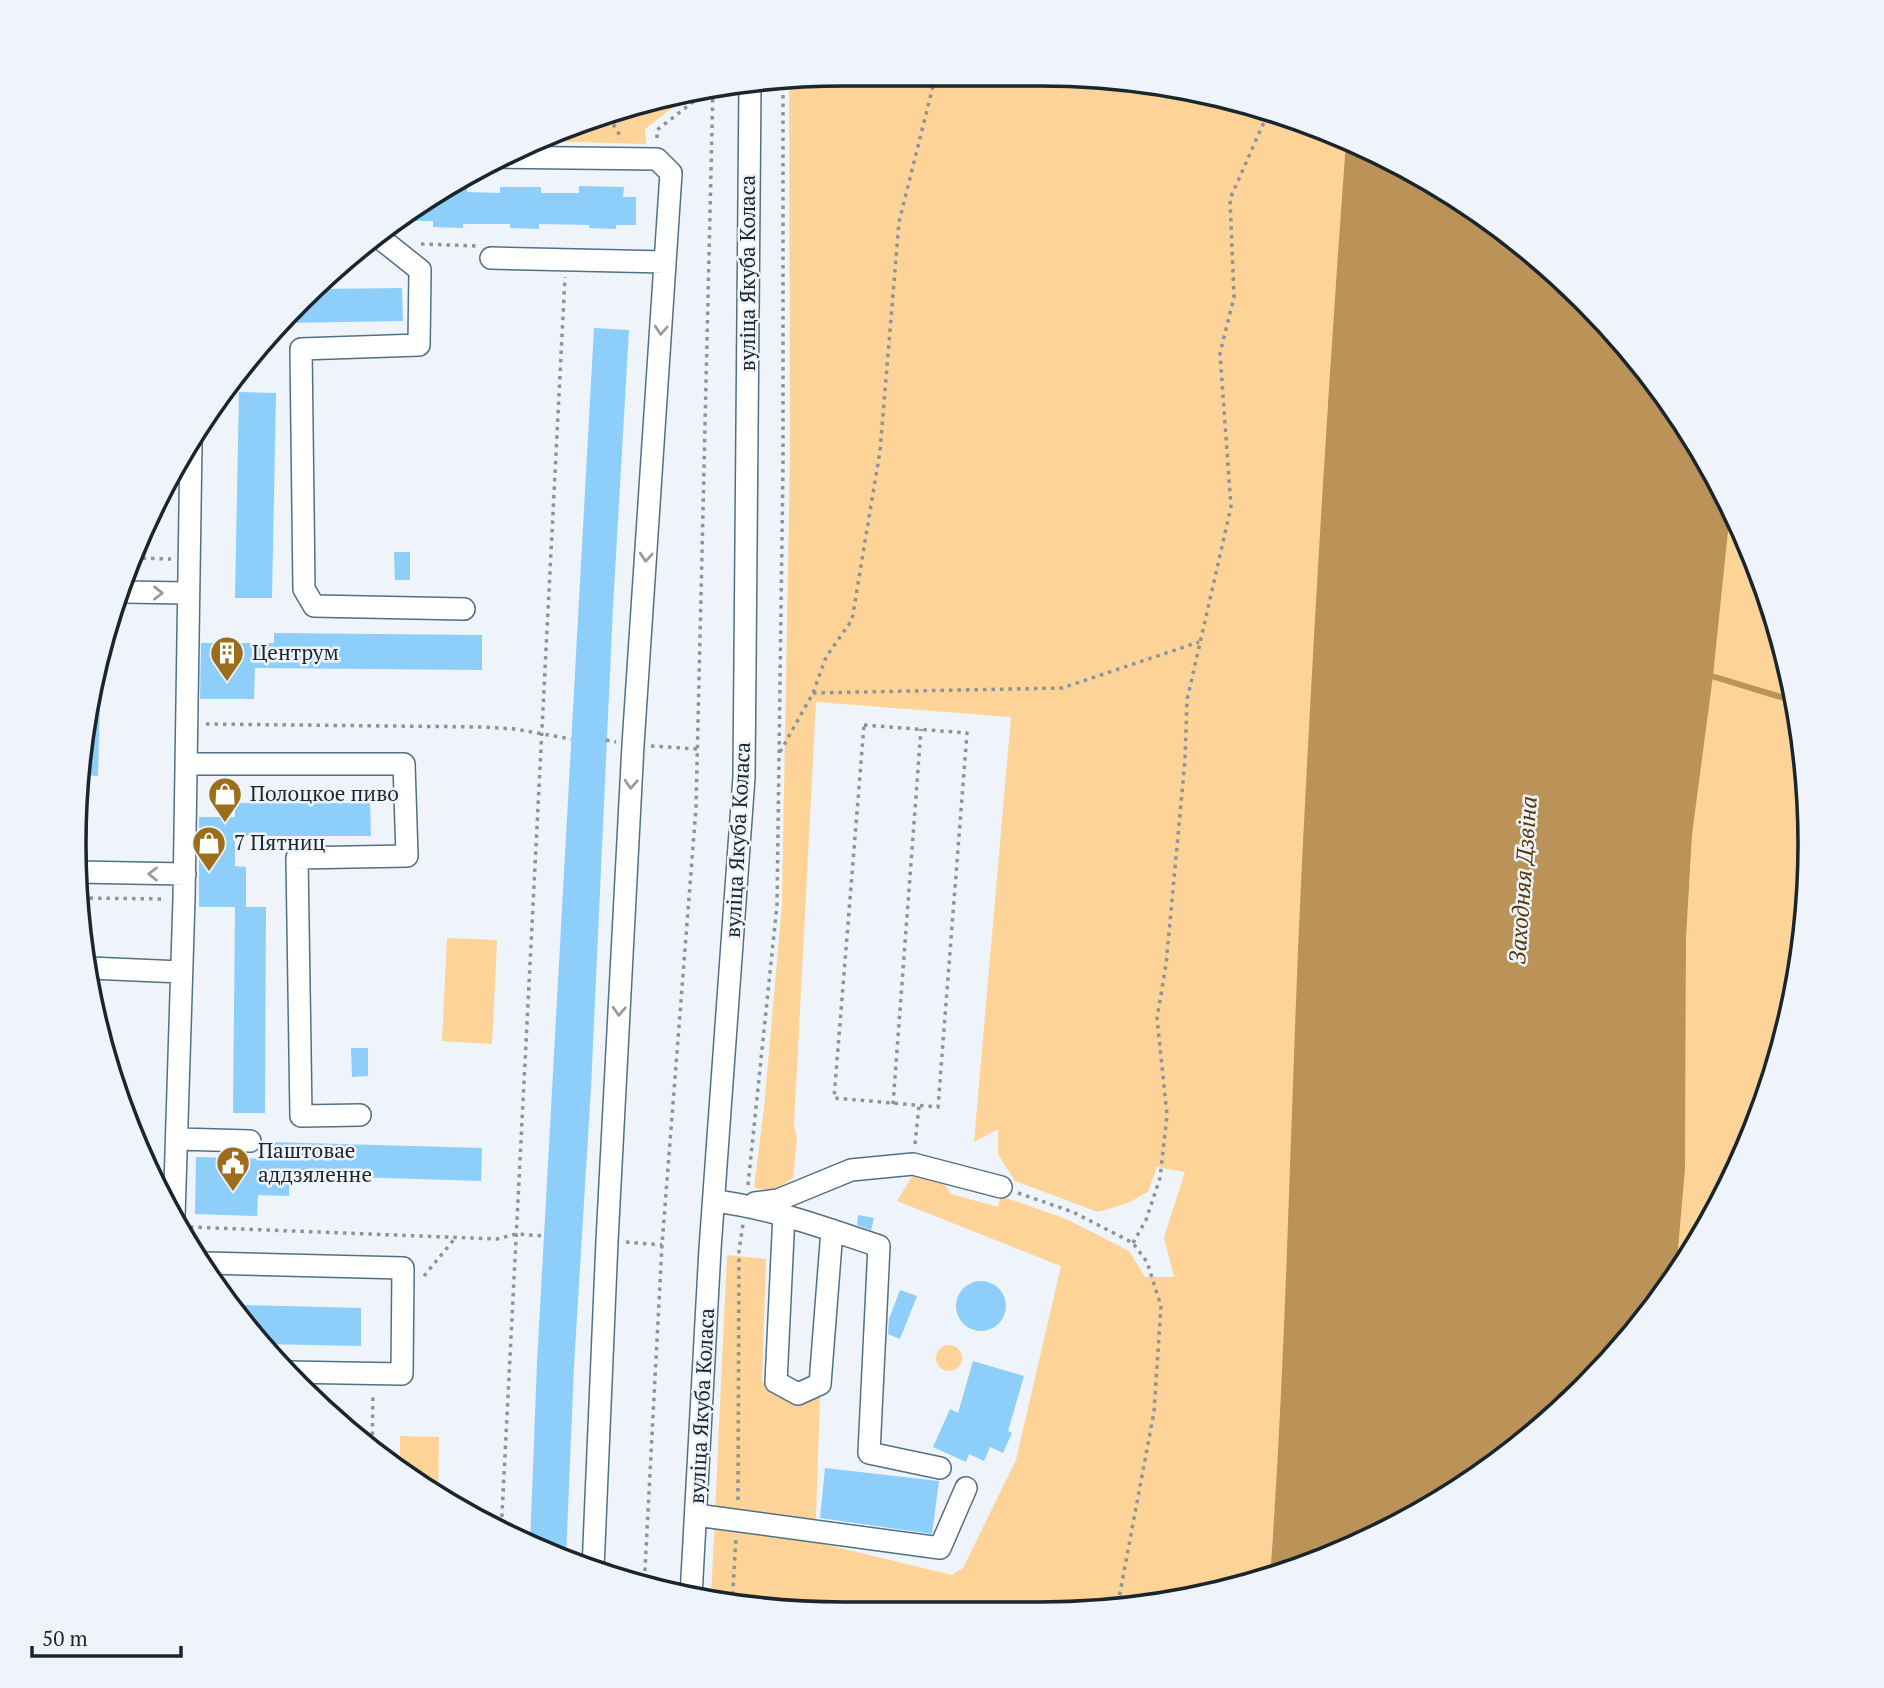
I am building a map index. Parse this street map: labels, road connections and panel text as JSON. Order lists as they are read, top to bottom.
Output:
{
  "streets": {
    "street": ["вуліца Якуба Коласа"]
  },
  "water": ["Заходняя Дзвіна"],
  "places": {
    "building": ["Центрум"],
    "shop": ["Полоцкое пиво", "7 Пятниц"],
    "public building": ["Паштовае аддзяленне"]
  },
  "scale_bar": "50 m"
}
